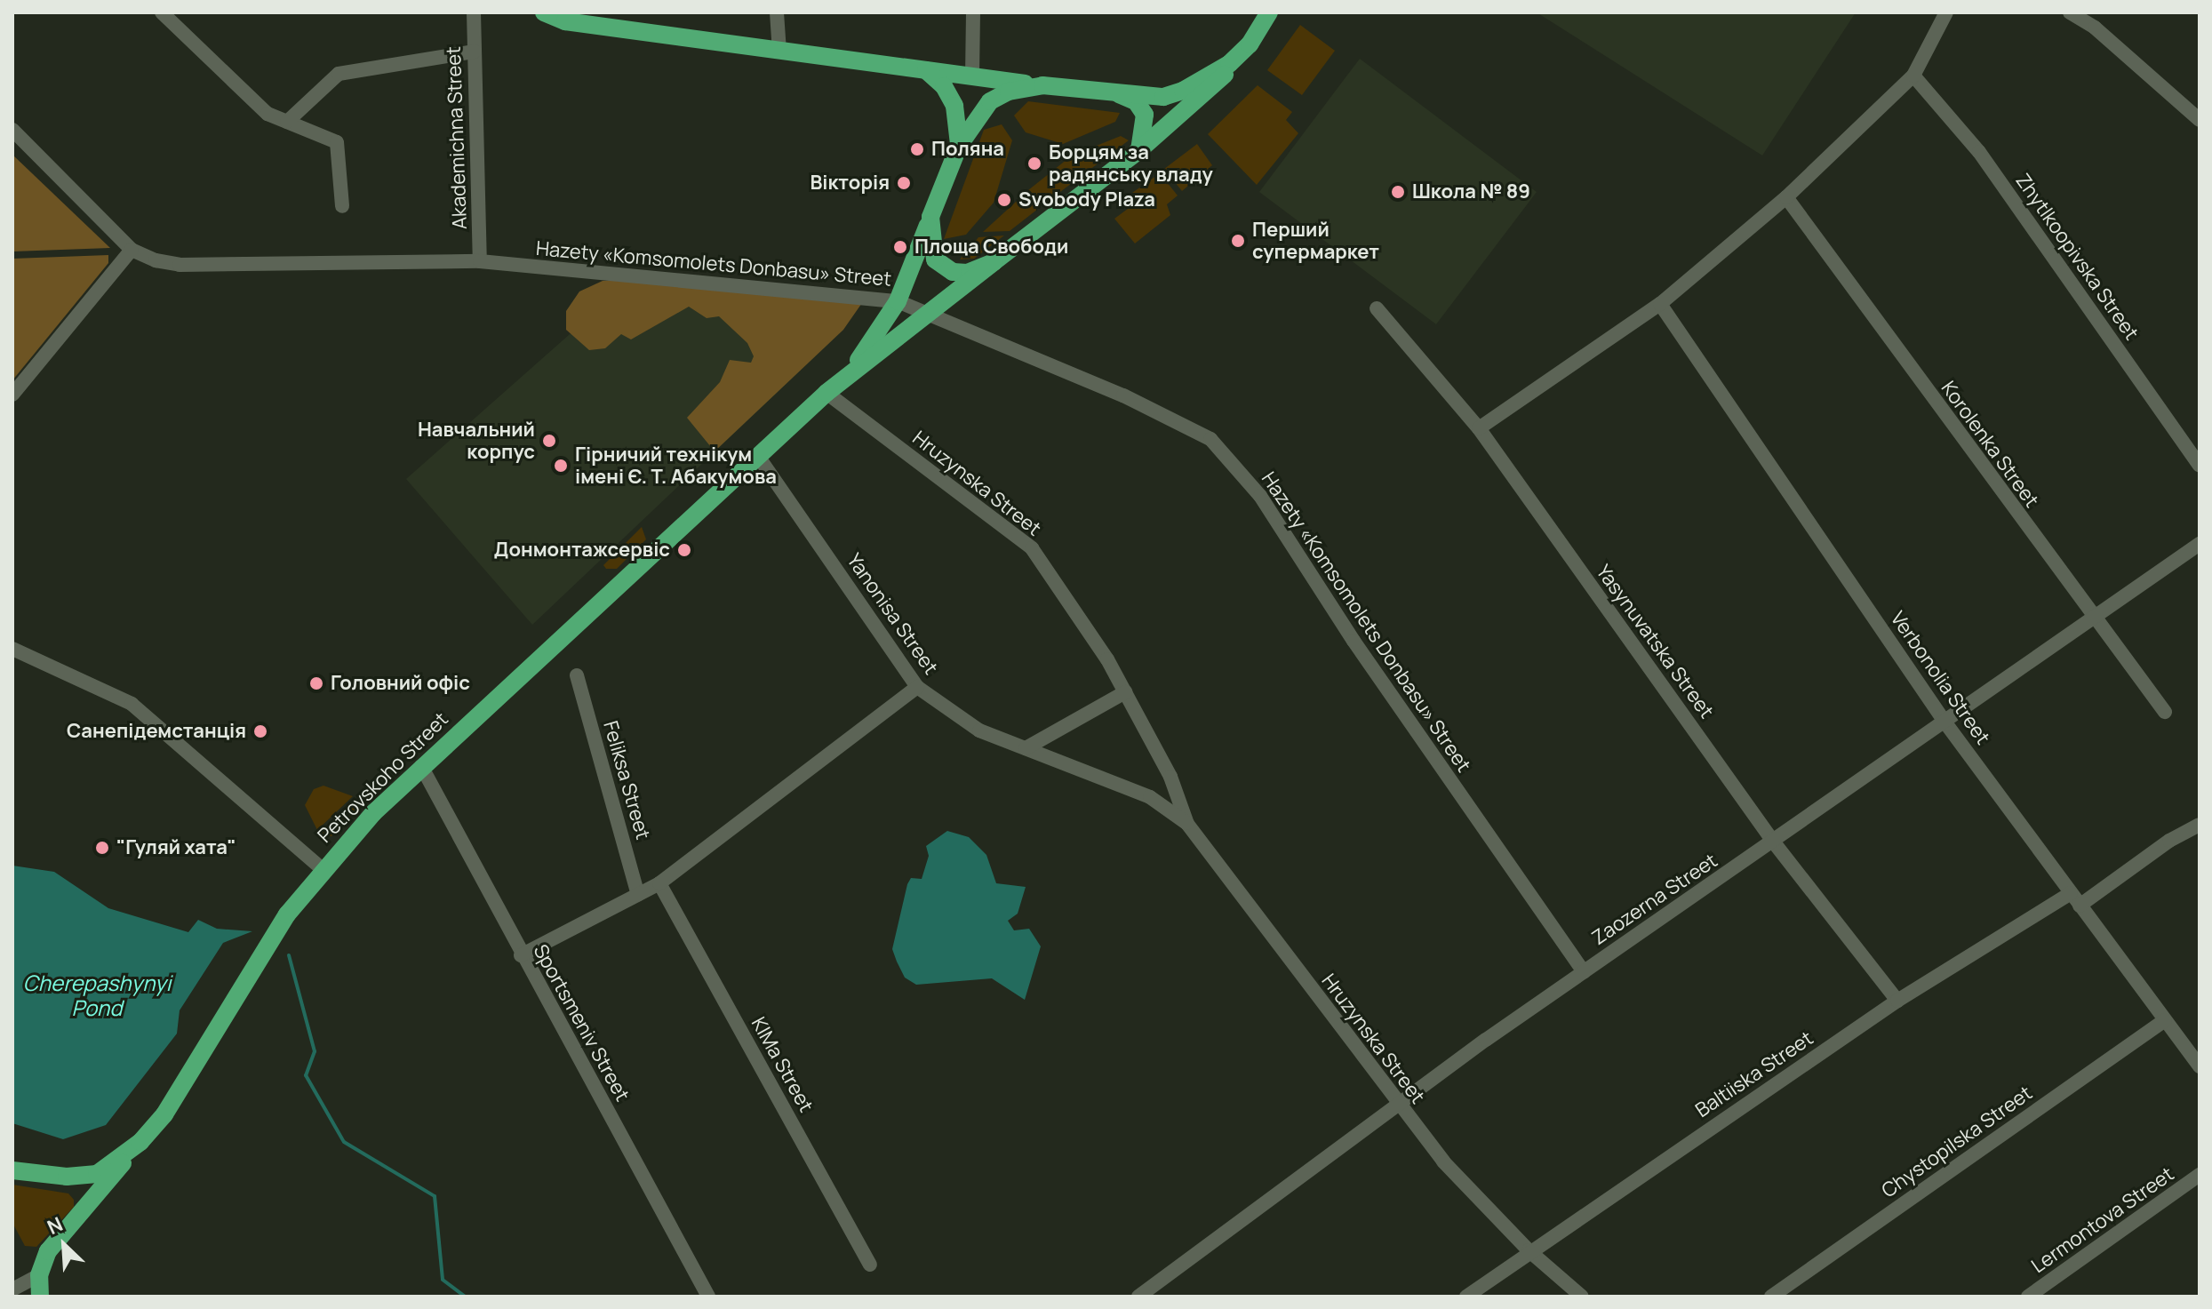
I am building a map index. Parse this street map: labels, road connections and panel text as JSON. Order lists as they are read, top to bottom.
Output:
{
  "streets": {
    "main road": ["Petrovskoho Street"],
    "street": [
      "Akademichna Street",
      "Zhytlkoopivska Street",
      "Hazety «Komsomolets Donbasu» Street",
      "Korolenka Street",
      "Hruzynska Street",
      "Yanonisa Street",
      "Yasynuvatska Street",
      "Verbonolia Street",
      "Feliksa Street",
      "Zaozerna Street",
      "Sportsmeniv Street",
      "KIMa Street",
      "Baltiiska Street",
      "Chystopilska Street",
      "Lermontova Street"
    ]
  },
  "crossings": [
    ["Akademichna Street", "Hazety «Komsomolets Donbasu» Street"],
    ["Hazety «Komsomolets Donbasu» Street", "Petrovskoho Street"],
    ["Hazety «Komsomolets Donbasu» Street", "Zaozerna Street"],
    ["Korolenka Street", "Zaozerna Street"],
    ["Hruzynska Street", "Yanonisa Street"],
    ["Hruzynska Street", "Petrovskoho Street"],
    ["Hruzynska Street", "Zaozerna Street"],
    ["Hruzynska Street", "Baltiiska Street"],
    ["Yanonisa Street", "Petrovskoho Street"],
    ["Yasynuvatska Street", "Zaozerna Street"],
    ["Yasynuvatska Street", "Baltiiska Street"],
    ["Verbonolia Street", "Zaozerna Street"],
    ["Verbonolia Street", "Baltiiska Street"],
    ["Verbonolia Street", "Chystopilska Street"],
    ["Petrovskoho Street", "Sportsmeniv Street"]
  ],
  "water": ["Cherepashynyi Pond"],
  "places": [
    "Поляна",
    "Борцям за радянську владу",
    "Вікторія",
    "Школа № 89",
    "Svobody Plaza",
    "Перший супермаркет",
    "Площа Свободи",
    "Навчальний корпус",
    "Гірничий технікум імені Є. Т. Абакумова",
    "Донмонтажсервіс",
    "Головний офіс",
    "Санепідемстанція",
    "\"Гуляй хата\""
  ],
  "north": "top left"
}
